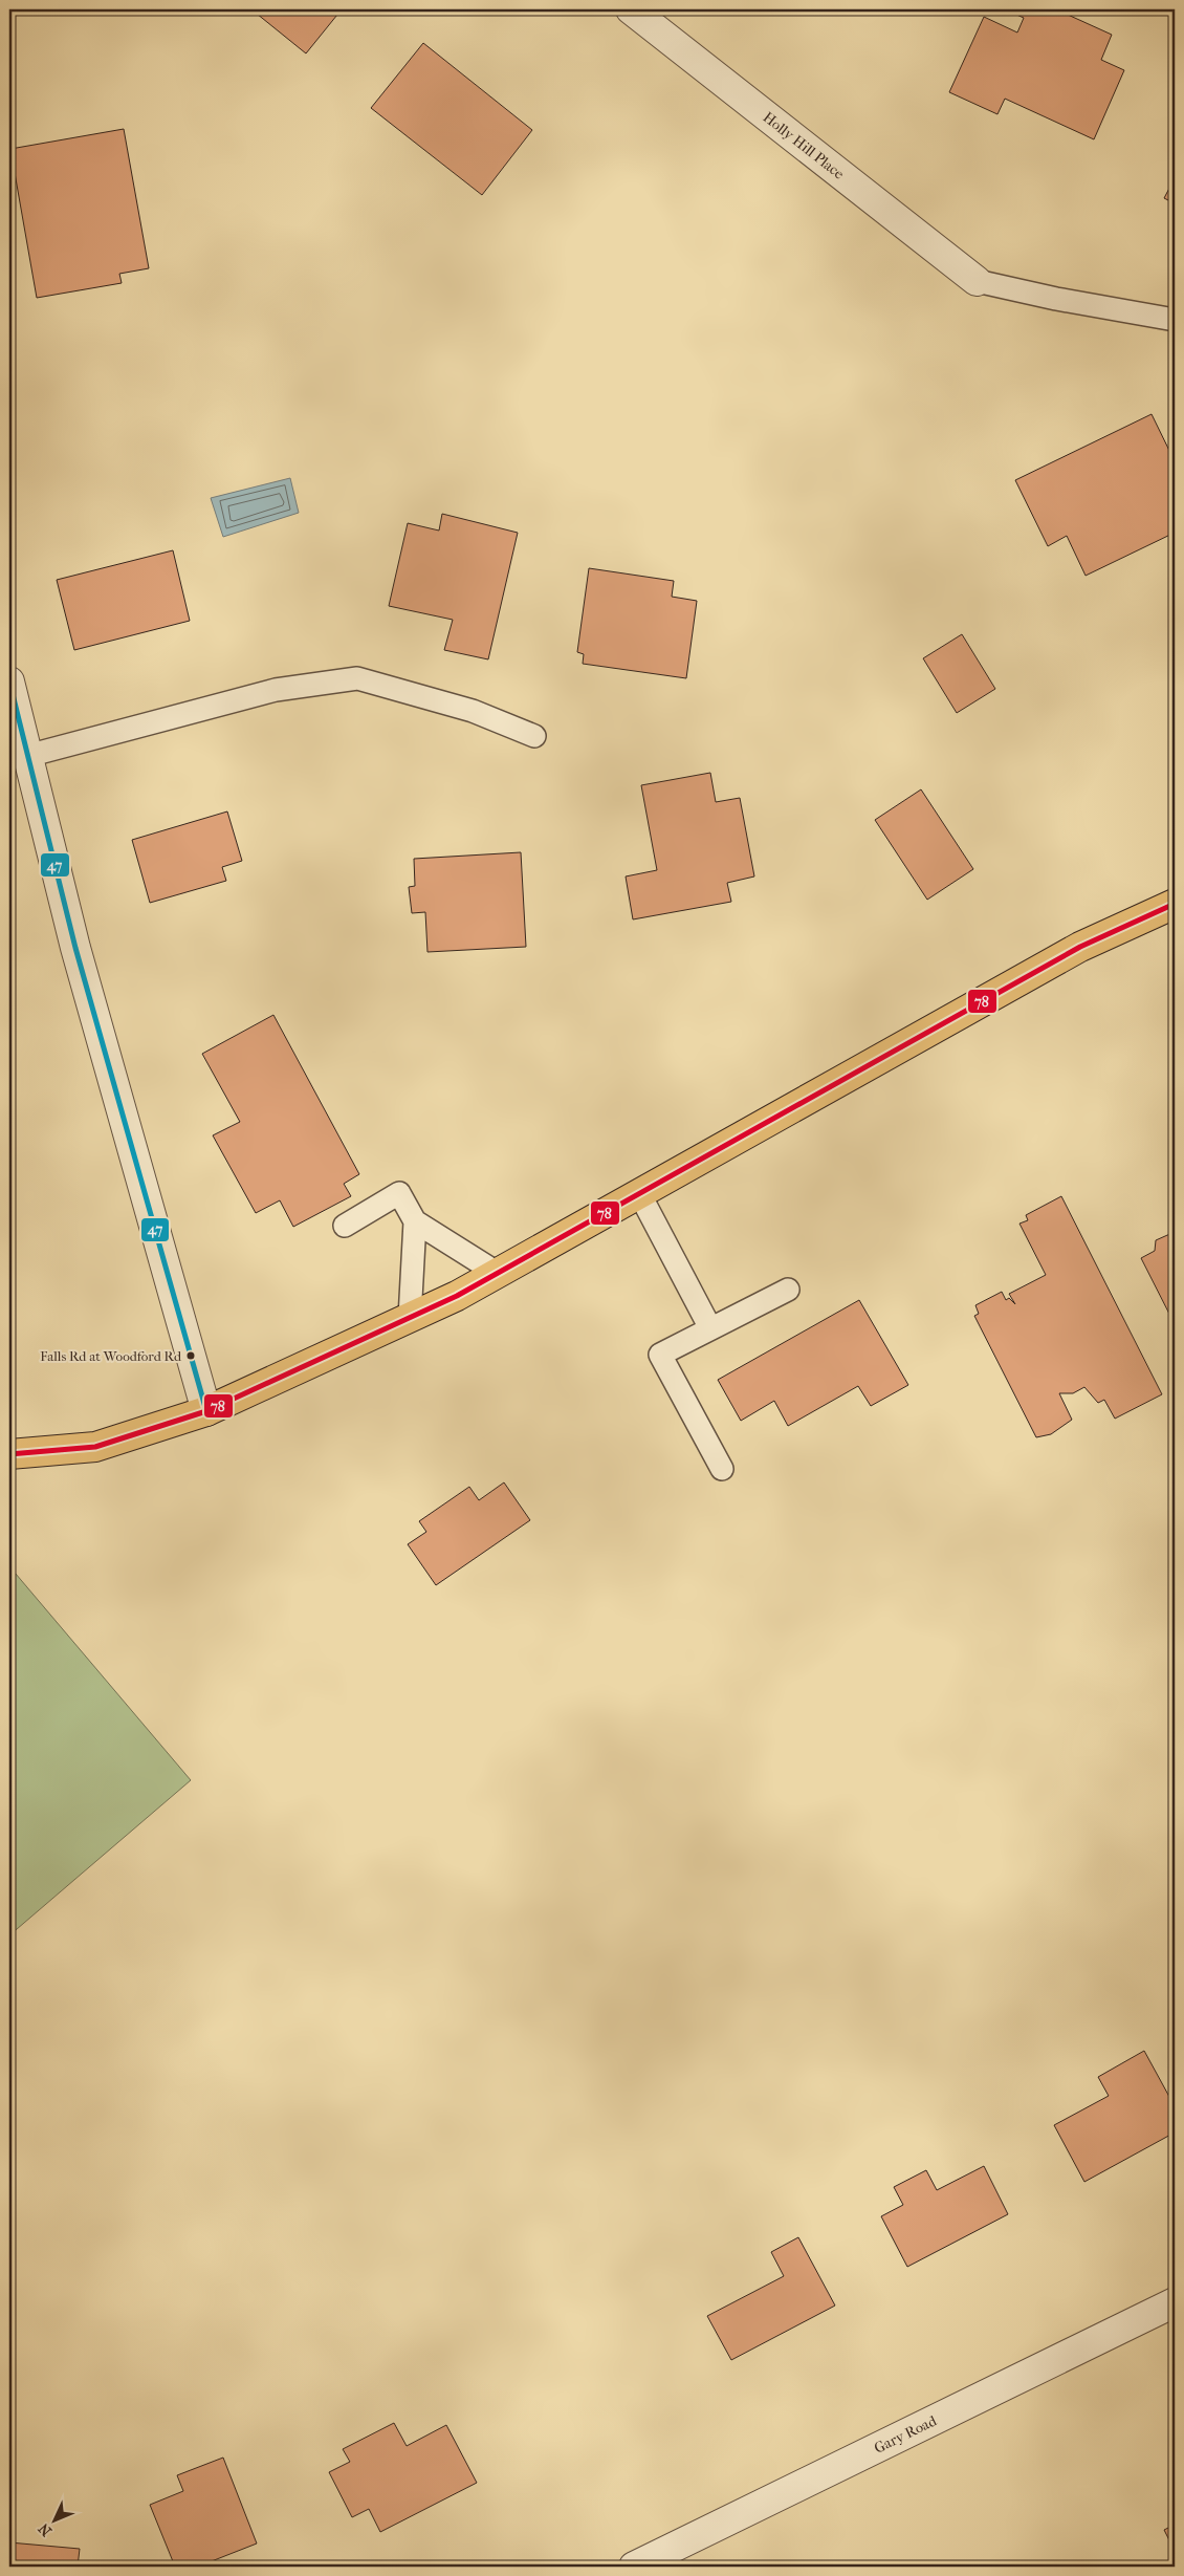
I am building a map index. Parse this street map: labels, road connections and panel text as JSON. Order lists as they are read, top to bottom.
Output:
{
  "streets": {
    "street": ["Holly Hill Place", "Gary Road"]
  },
  "places": ["Falls Rd at Woodford Rd"],
  "lines": ["transit line 47", "transit line 78"],
  "north": "bottom left"
}
